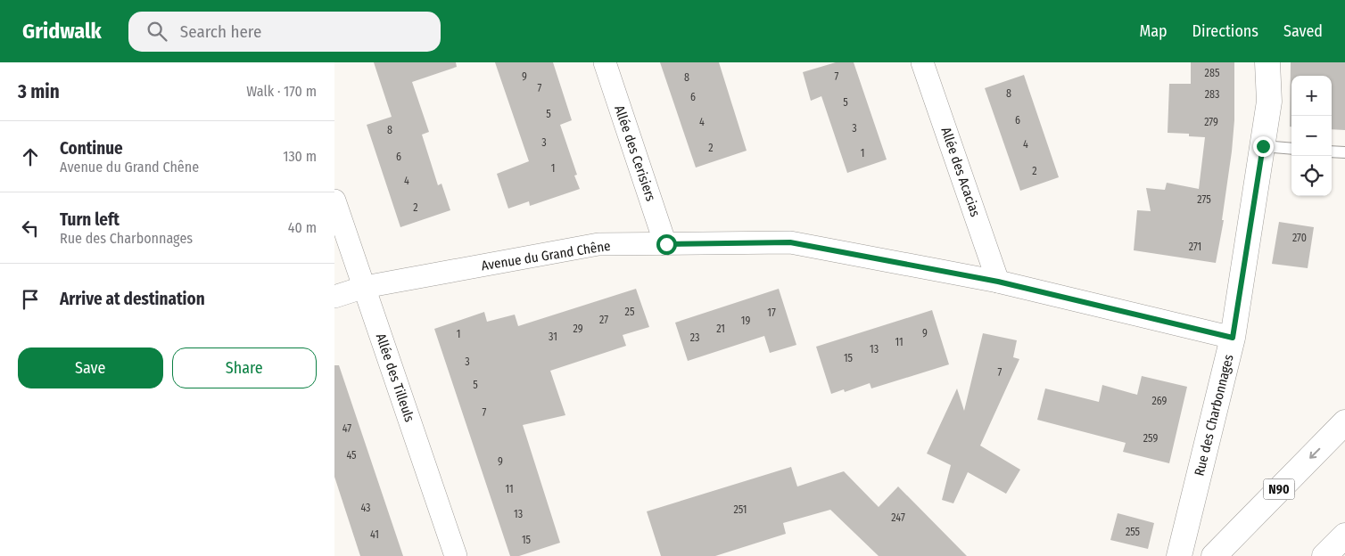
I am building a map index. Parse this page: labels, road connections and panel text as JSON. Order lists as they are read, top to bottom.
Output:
{
  "streets": {
    "main road": ["Rue des Charbonnages", "N90"],
    "street": [
      "Allée des Cerisiers",
      "Allée des Acacias",
      "Avenue du Grand Chêne",
      "Allée des Tilleuls"
    ]
  },
  "crossings": [
    ["Allée des Cerisiers", "Avenue du Grand Chêne"],
    ["Allée des Acacias", "Avenue du Grand Chêne"],
    ["Avenue du Grand Chêne", "Allée des Tilleuls"],
    ["Avenue du Grand Chêne", "Rue des Charbonnages"]
  ],
  "house_numbers": [
    "285",
    "9",
    "7",
    "8",
    "7",
    "8",
    "283",
    "6",
    "5",
    "5",
    "6",
    "4",
    "279",
    "3",
    "8",
    "3",
    "4",
    "2",
    "1",
    "6",
    "1",
    "2",
    "4",
    "275",
    "2",
    "270",
    "271",
    "25",
    "17",
    "27",
    "19",
    "29",
    "21",
    "9",
    "1",
    "31",
    "23",
    "11",
    "13",
    "15",
    "3",
    "7",
    "5",
    "269",
    "7",
    "47",
    "259",
    "45",
    "9",
    "11",
    "43",
    "251",
    "13",
    "247",
    "255",
    "41",
    "15"
  ],
  "page": {
    "header": "Gridwalk",
    "search": "Search here",
    "nav": ["Map", "Directions", "Saved"],
    "heading": ["3 min", "Walk · 170 m"],
    "map_buttons": ["+", "−"],
    "list": [
      ["Continue", "Avenue du Grand Chêne", "130 m"],
      ["Turn left", "Rue des Charbonnages", "40 m"],
      "Arrive at destination"
    ],
    "buttons": ["Save", "Share"]
  }
}
